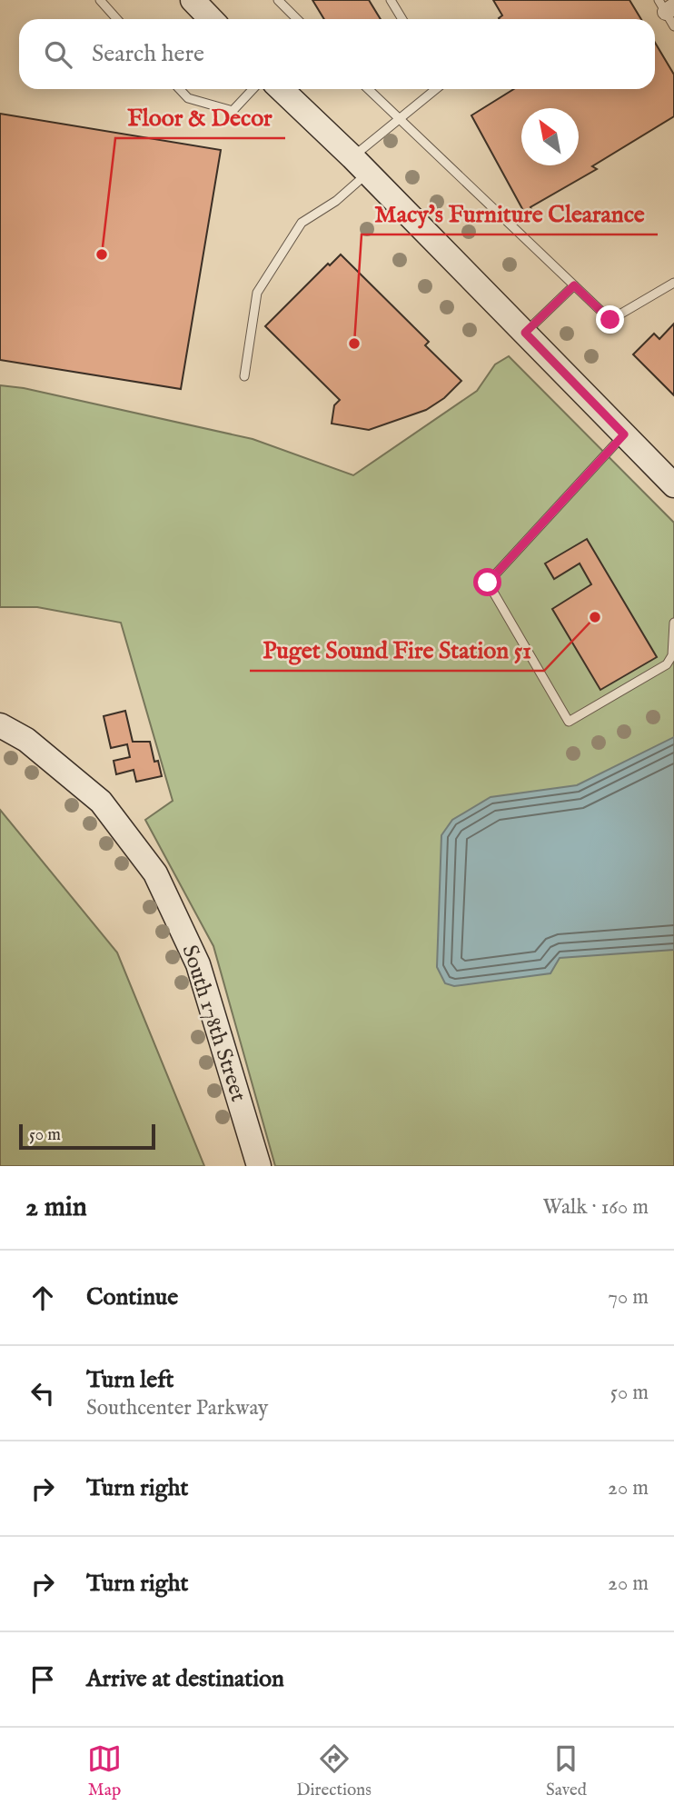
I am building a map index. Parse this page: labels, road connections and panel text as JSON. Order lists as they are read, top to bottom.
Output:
{
  "streets": {
    "main road": ["South 178th Street"]
  },
  "places": ["Floor & Decor", "Macy's Furniture Clearance", "Puget Sound Fire Station 51"],
  "scale_bar": "50 m",
  "north": "top left",
  "page": {
    "search": "Search here",
    "scale": "50 m",
    "heading": ["2 min", "Walk · 160 m"],
    "list": [
      ["Continue", "70 m"],
      ["Turn left", "Southcenter Parkway", "50 m"],
      ["Turn right", "20 m"],
      ["Turn right", "20 m"],
      "Arrive at destination"
    ],
    "nav": ["Map", "Directions", "Saved"]
  }
}
